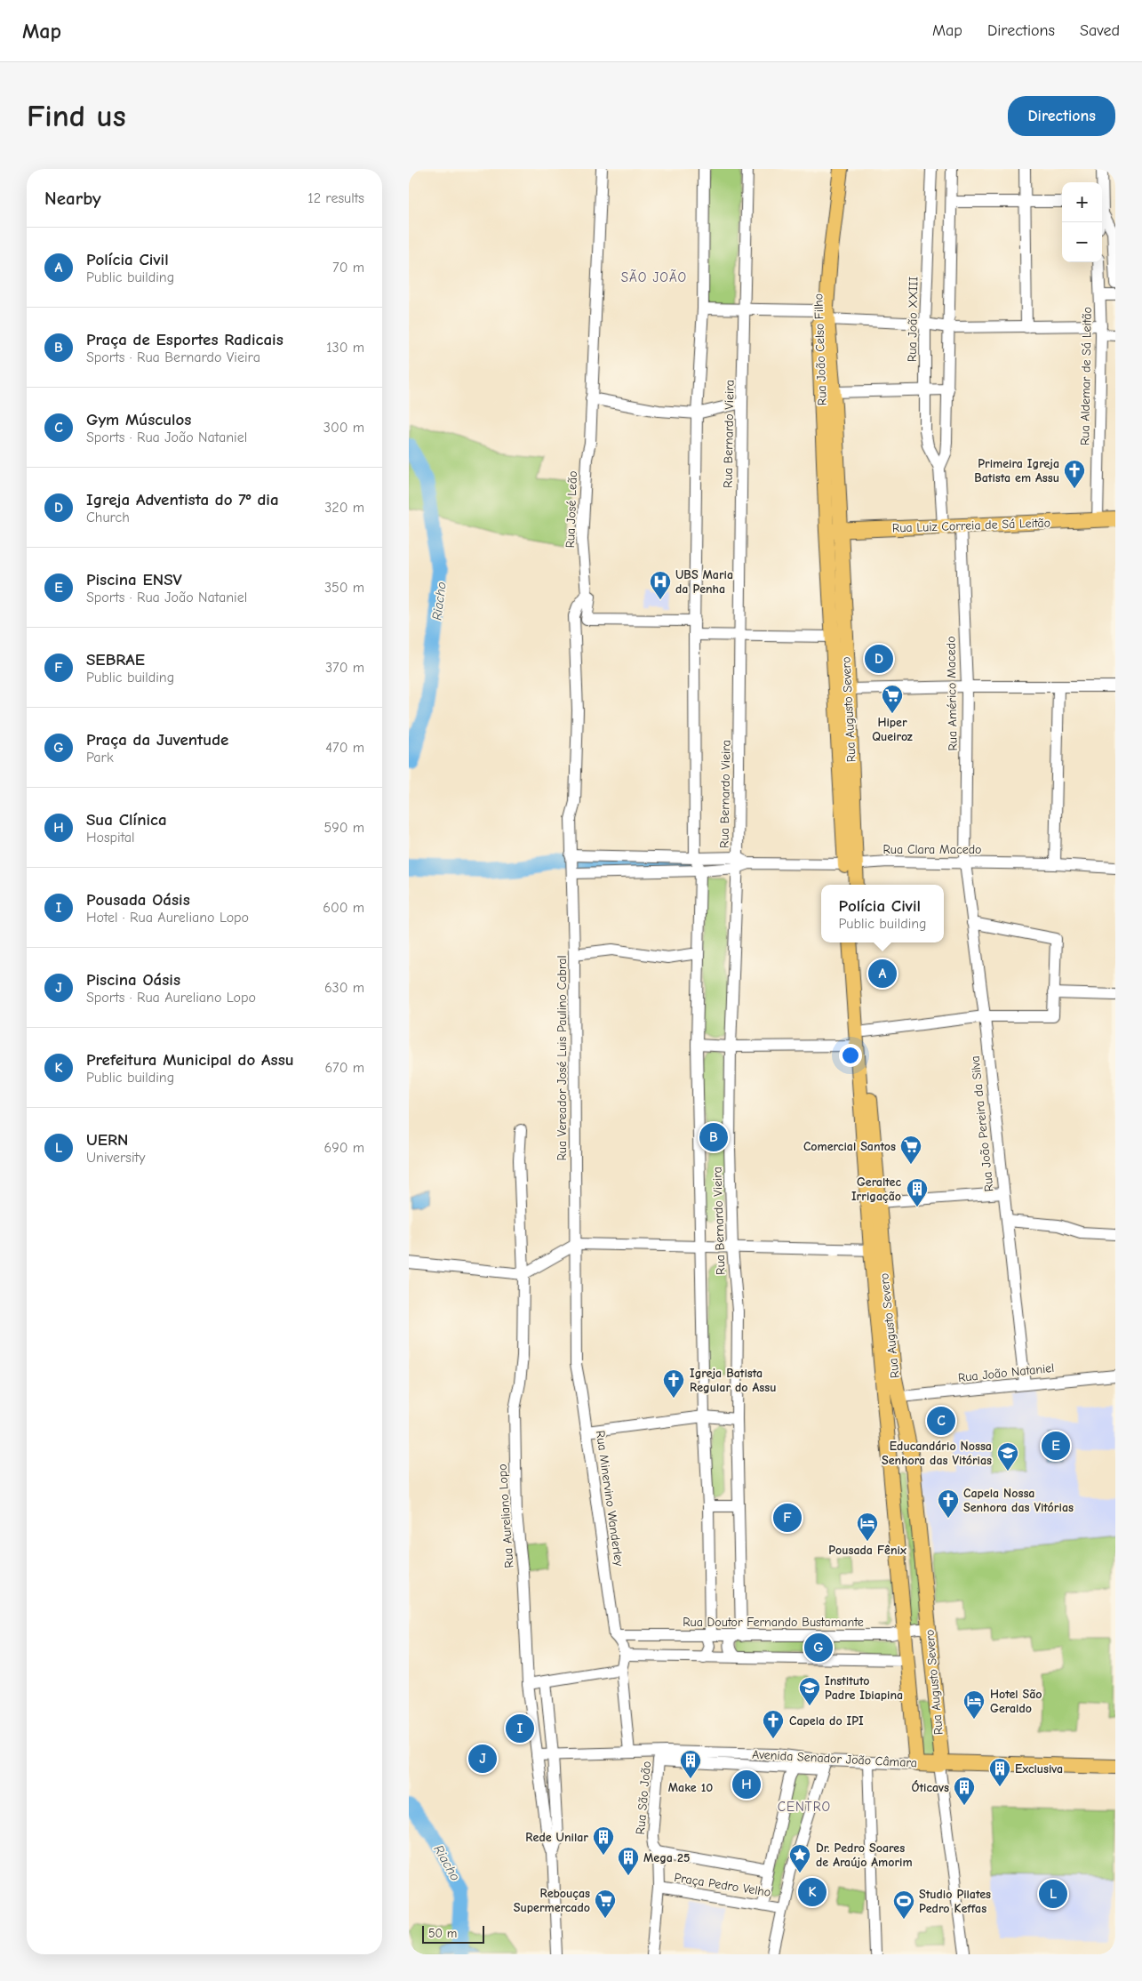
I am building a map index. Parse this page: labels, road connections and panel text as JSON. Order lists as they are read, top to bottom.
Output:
{
  "streets": {
    "main road": [
      "Rua João Celso Filho",
      "Rua Luiz Correia de Sá Leitão",
      "Rua Augusto Severo",
      "Avenida Senador João Câmara"
    ],
    "street": [
      "Rua João XXIII",
      "Rua Aldemar de Sá Leitão",
      "Rua Bernardo Vieira",
      "Rua José Leão",
      "Rua Américo Macedo",
      "Rua Clara Macedo",
      "Rua Vereador José Luis Paulino Cabral",
      "Rua João Pereira da Silva",
      "Rua João Nataniel",
      "Rua Minervino Wanderley",
      "Rua Aureliano Lopo",
      "Rua Doutor Fernando Bustamante",
      "Rua São João",
      "Praça Pedro Velho"
    ]
  },
  "crossings": [
    ["Rua João XXIII", "Rua Luiz Correia de Sá Leitão"],
    ["Rua João Celso Filho", "Rua Luiz Correia de Sá Leitão"],
    ["Rua João Celso Filho", "Rua Augusto Severo"],
    ["Rua Aldemar de Sá Leitão", "Rua Luiz Correia de Sá Leitão"],
    ["Rua Bernardo Vieira", "Rua José Leão"],
    ["Rua Bernardo Vieira", "Rua Clara Macedo"],
    ["Rua Bernardo Vieira", "Rua Doutor Fernando Bustamante"],
    ["Rua Luiz Correia de Sá Leitão", "Rua Américo Macedo"],
    ["Rua Luiz Correia de Sá Leitão", "Rua Augusto Severo"],
    ["Rua Américo Macedo", "Rua Clara Macedo"],
    ["Rua Américo Macedo", "Rua João Pereira da Silva"],
    ["Rua Augusto Severo", "Rua Clara Macedo"],
    ["Rua Augusto Severo", "Rua João Nataniel"],
    ["Rua Augusto Severo", "Rua Doutor Fernando Bustamante"],
    ["Rua Augusto Severo", "Avenida Senador João Câmara"],
    ["Rua Clara Macedo", "Rua Vereador José Luis Paulino Cabral"],
    ["Rua Clara Macedo", "Rua João Pereira da Silva"],
    ["Rua Vereador José Luis Paulino Cabral", "Rua Minervino Wanderley"],
    ["Rua João Pereira da Silva", "Rua João Nataniel"],
    ["Rua Minervino Wanderley", "Rua Doutor Fernando Bustamante"],
    ["Rua Aureliano Lopo", "Avenida Senador João Câmara"],
    ["Avenida Senador João Câmara", "Rua São João"],
    ["Rua São João", "Praça Pedro Velho"]
  ],
  "districts": ["SÃO JOÃO", "CENTRO"],
  "water": ["Riacho"],
  "places": {
    "church": [
      "Primeira Igreja Batista em Assu",
      "Igreja Batista Regular do Assu",
      "Capela Nossa Senhora das Vitórias",
      "Capela do IPI"
    ],
    "hospital": ["UBS Maria da Penha"],
    "supermarket": ["Hiper Queiroz", "Comercial Santos", "Rebouças Supermercado"],
    "building": [
      "Geraltec Irrigação",
      "Make 10",
      "Exclusiva",
      "Óticavs",
      "Rede Unilar",
      "Mega 25"
    ],
    "school or university": ["Educandário Nossa Senhora das Vitórias", "Instituto Padre Ibiapina"],
    "hotel": ["Pousada Fênix", "Hotel São Geraldo"],
    "place": ["Dr. Pedro Soares de Araújo Amorim"],
    "sports": ["Studio Pilates Pedro Keffas"]
  },
  "scale_bar": "50 m",
  "page": {
    "header": "Map",
    "nav": ["Map", "Directions", "Saved"],
    "buttons": "Directions",
    "title": "Find us",
    "heading": ["Nearby", "12 results"],
    "map_buttons": ["+", "−"],
    "list": [
      {
        "mark": "A",
        "name": "Polícia Civil",
        "note": "Public building",
        "value": "70 m"
      },
      {
        "mark": "B",
        "name": "Praça de Esportes Radicais",
        "note": "Sports · Rua Bernardo Vieira",
        "value": "130 m"
      },
      {
        "mark": "C",
        "name": "Gym Músculos",
        "note": "Sports · Rua João Nataniel",
        "value": "300 m"
      },
      {
        "mark": "D",
        "name": "Igreja Adventista do 7º dia",
        "note": "Church",
        "value": "320 m"
      },
      {
        "mark": "E",
        "name": "Piscina ENSV",
        "note": "Sports · Rua João Nataniel",
        "value": "350 m"
      },
      {
        "mark": "F",
        "name": "SEBRAE",
        "note": "Public building",
        "value": "370 m"
      },
      {
        "mark": "G",
        "name": "Praça da Juventude",
        "note": "Park",
        "value": "470 m"
      },
      {
        "mark": "H",
        "name": "Sua Clínica",
        "note": "Hospital",
        "value": "590 m"
      },
      {
        "mark": "I",
        "name": "Pousada Oásis",
        "note": "Hotel · Rua Aureliano Lopo",
        "value": "600 m"
      },
      {
        "mark": "J",
        "name": "Piscina Oásis",
        "note": "Sports · Rua Aureliano Lopo",
        "value": "630 m"
      },
      {
        "mark": "K",
        "name": "Prefeitura Municipal do Assu",
        "note": "Public building",
        "value": "670 m"
      },
      {
        "mark": "L",
        "name": "UERN",
        "note": "University",
        "value": "690 m"
      }
    ],
    "pins": [
      "D",
      "A",
      "B",
      "C",
      "E",
      "F",
      "G",
      "I",
      "J",
      "H",
      "K",
      "L"
    ],
    "popup": ["Polícia Civil", "Public building"],
    "scale": "50 m"
  }
}
